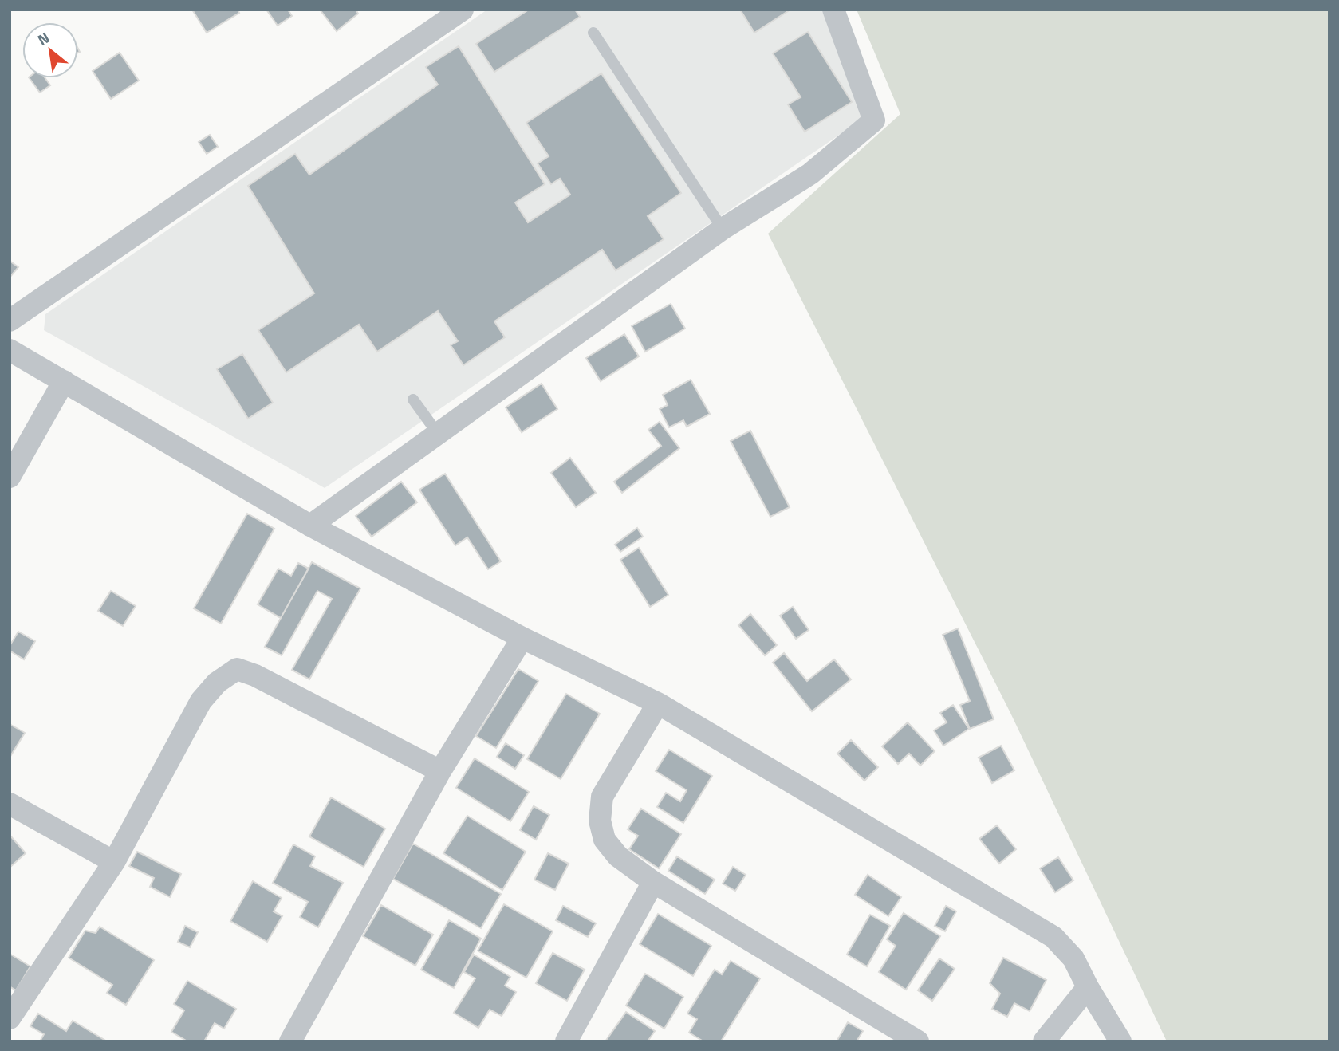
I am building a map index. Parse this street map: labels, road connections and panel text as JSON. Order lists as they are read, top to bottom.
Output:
{
  "north": "top left"
}
